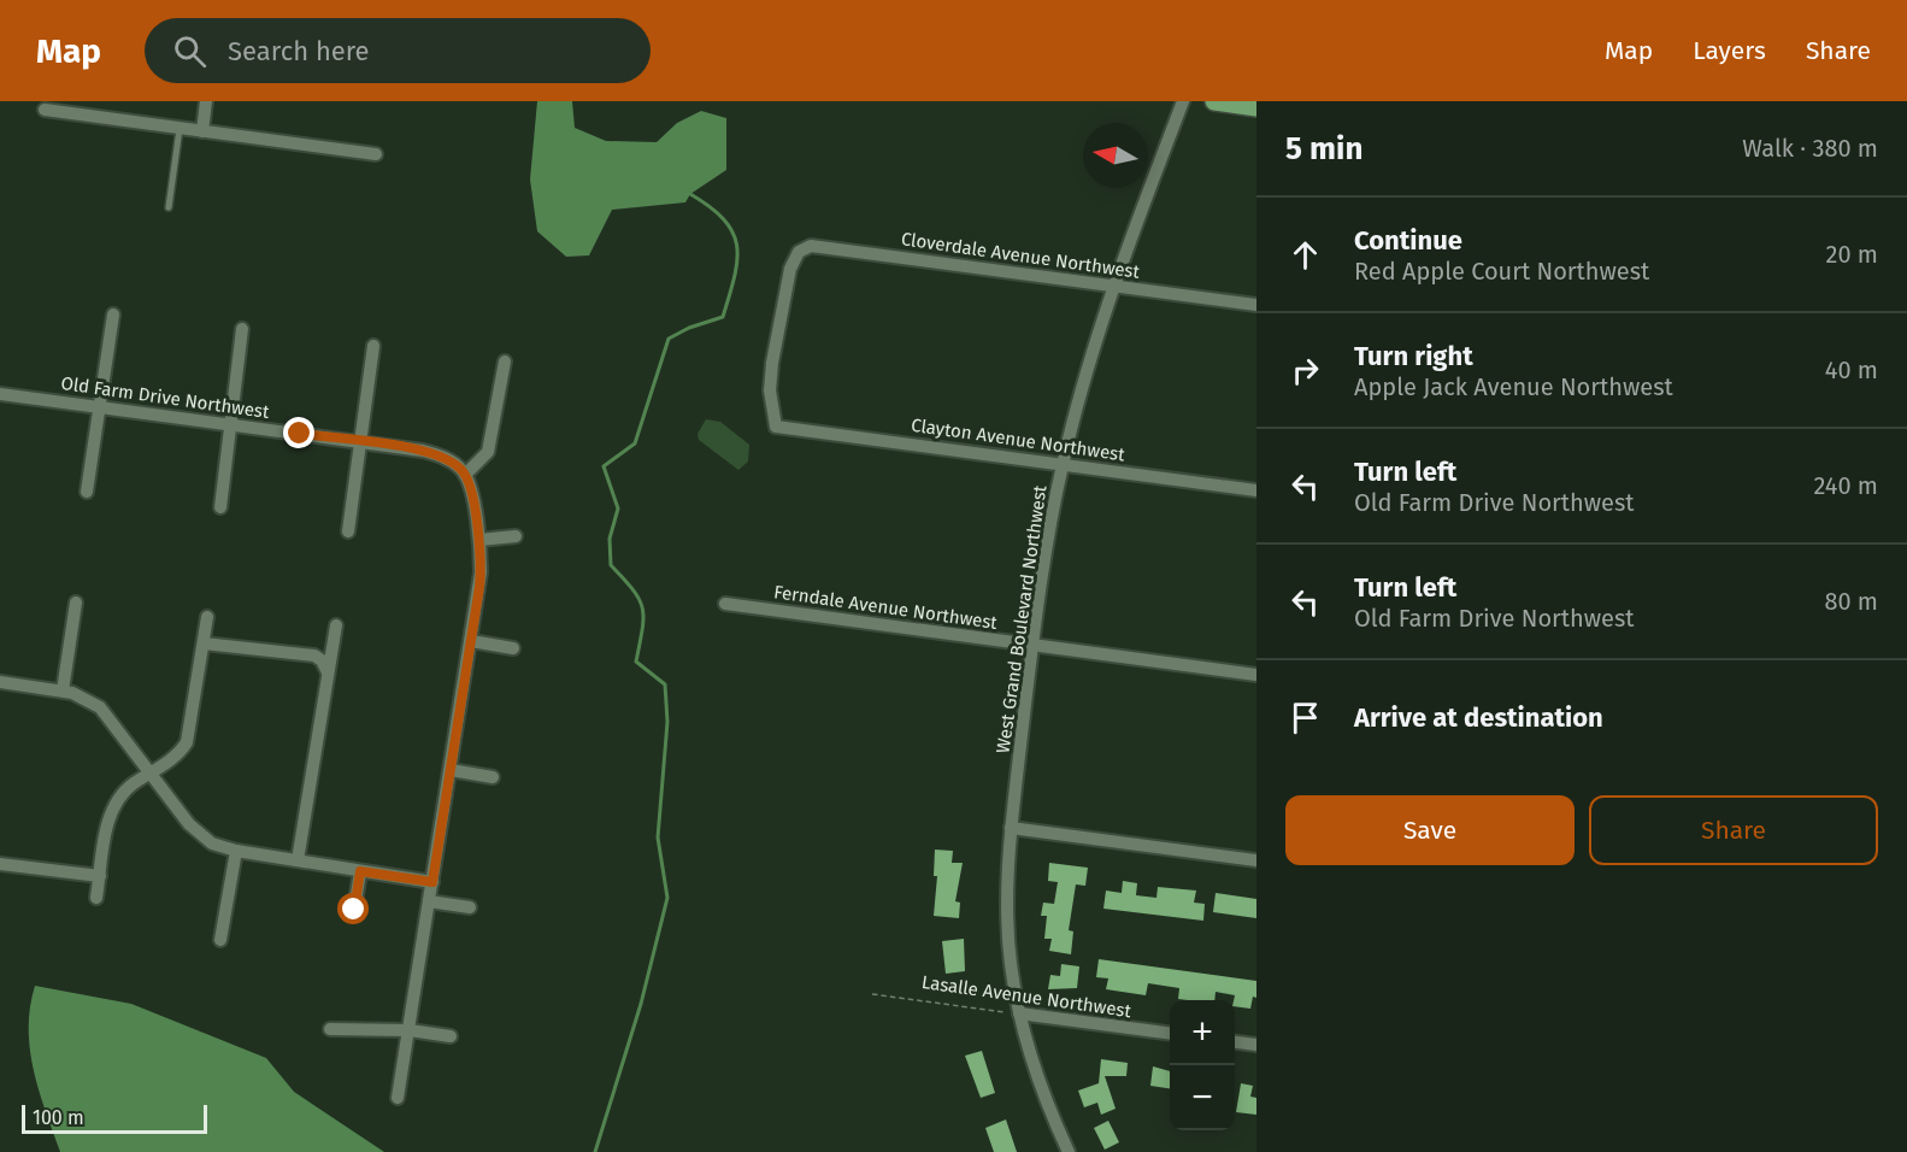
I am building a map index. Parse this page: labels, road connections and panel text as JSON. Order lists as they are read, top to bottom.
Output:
{
  "streets": {
    "street": [
      "Cloverdale Avenue Northwest",
      "Old Farm Drive Northwest",
      "Clayton Avenue Northwest",
      "Ferndale Avenue Northwest",
      "West Grand Boulevard Northwest",
      "Lasalle Avenue Northwest"
    ]
  },
  "crossings": [
    ["Cloverdale Avenue Northwest", "Clayton Avenue Northwest"],
    ["Cloverdale Avenue Northwest", "West Grand Boulevard Northwest"],
    ["Clayton Avenue Northwest", "West Grand Boulevard Northwest"],
    ["Ferndale Avenue Northwest", "West Grand Boulevard Northwest"],
    ["West Grand Boulevard Northwest", "Lasalle Avenue Northwest"]
  ],
  "scale_bar": "100 m",
  "north": "left",
  "page": {
    "header": "Map",
    "search": "Search here",
    "nav": ["Map", "Layers", "Share"],
    "heading": ["5 min", "Walk · 380 m"],
    "list": [
      ["Continue", "Red Apple Court Northwest", "20 m"],
      ["Turn right", "Apple Jack Avenue Northwest", "40 m"],
      ["Turn left", "Old Farm Drive Northwest", "240 m"],
      ["Turn left", "Old Farm Drive Northwest", "80 m"],
      "Arrive at destination"
    ],
    "buttons": ["Save", "Share"],
    "map_buttons": ["+", "−"],
    "scale": "100 m"
  }
}
